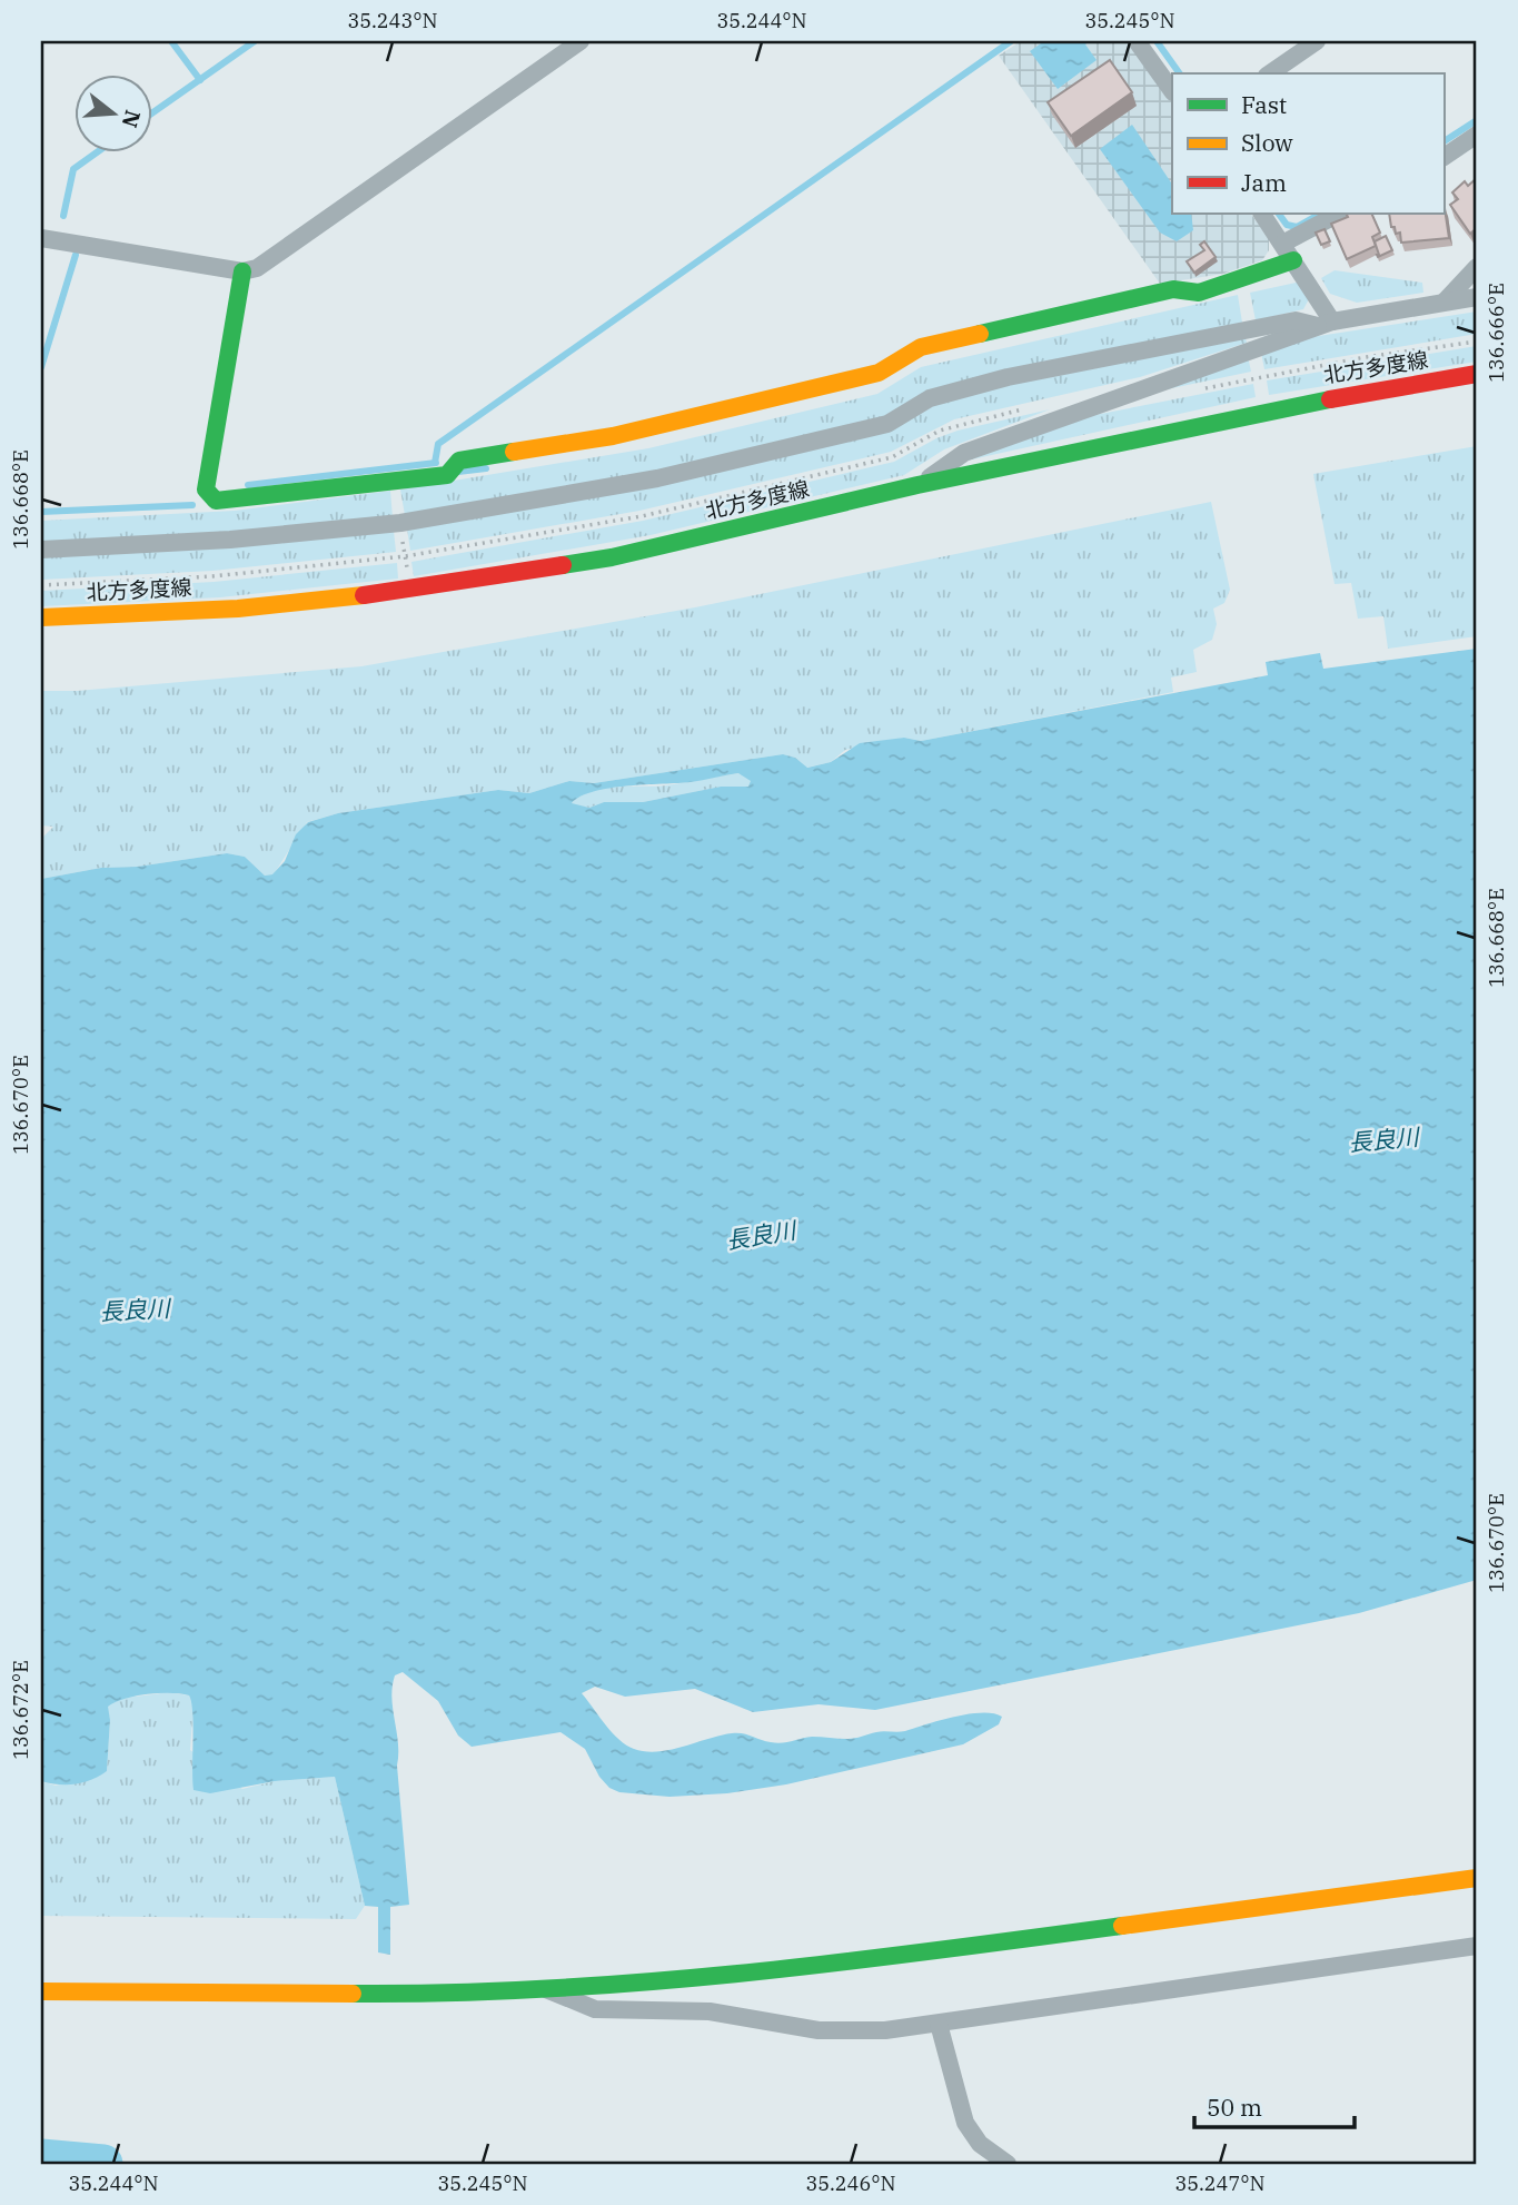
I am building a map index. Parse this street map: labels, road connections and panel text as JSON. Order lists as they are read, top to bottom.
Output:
{
  "streets": {
    "street": ["北方多度線"]
  },
  "water": ["長良川"],
  "legend": ["Fast", "Slow", "Jam"],
  "scale_bar": "50 m",
  "north": "right",
  "coordinates": [
    "35.243°N",
    "35.244°N",
    "35.245°N",
    "136.666°E",
    "136.668°E",
    "136.670°E",
    "136.672°E",
    "35.246°N",
    "35.247°N"
  ]
}
